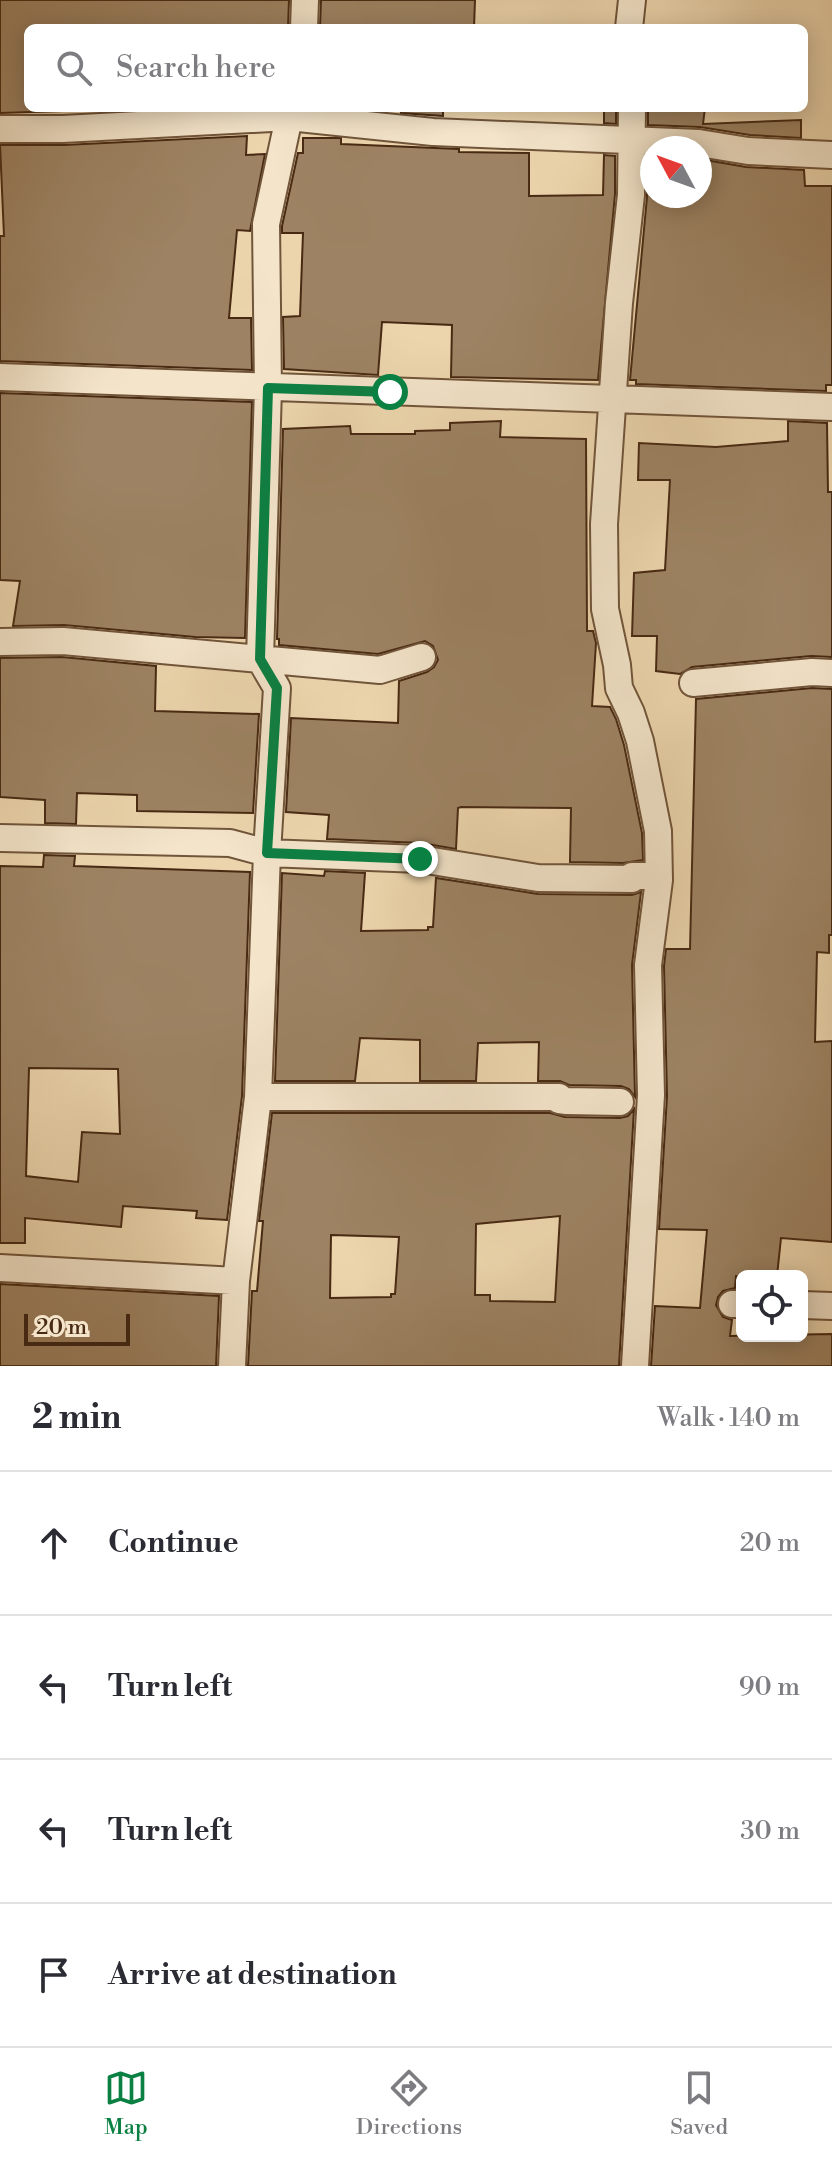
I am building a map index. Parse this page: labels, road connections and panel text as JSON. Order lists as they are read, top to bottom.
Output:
{
  "scale_bar": "20 m",
  "north": "top left",
  "page": {
    "search": "Search here",
    "scale": "20 m",
    "heading": ["2 min", "Walk · 140 m"],
    "list": [
      ["Continue", "20 m"],
      ["Turn left", "90 m"],
      ["Turn left", "30 m"],
      "Arrive at destination"
    ],
    "nav": ["Map", "Directions", "Saved"]
  }
}
